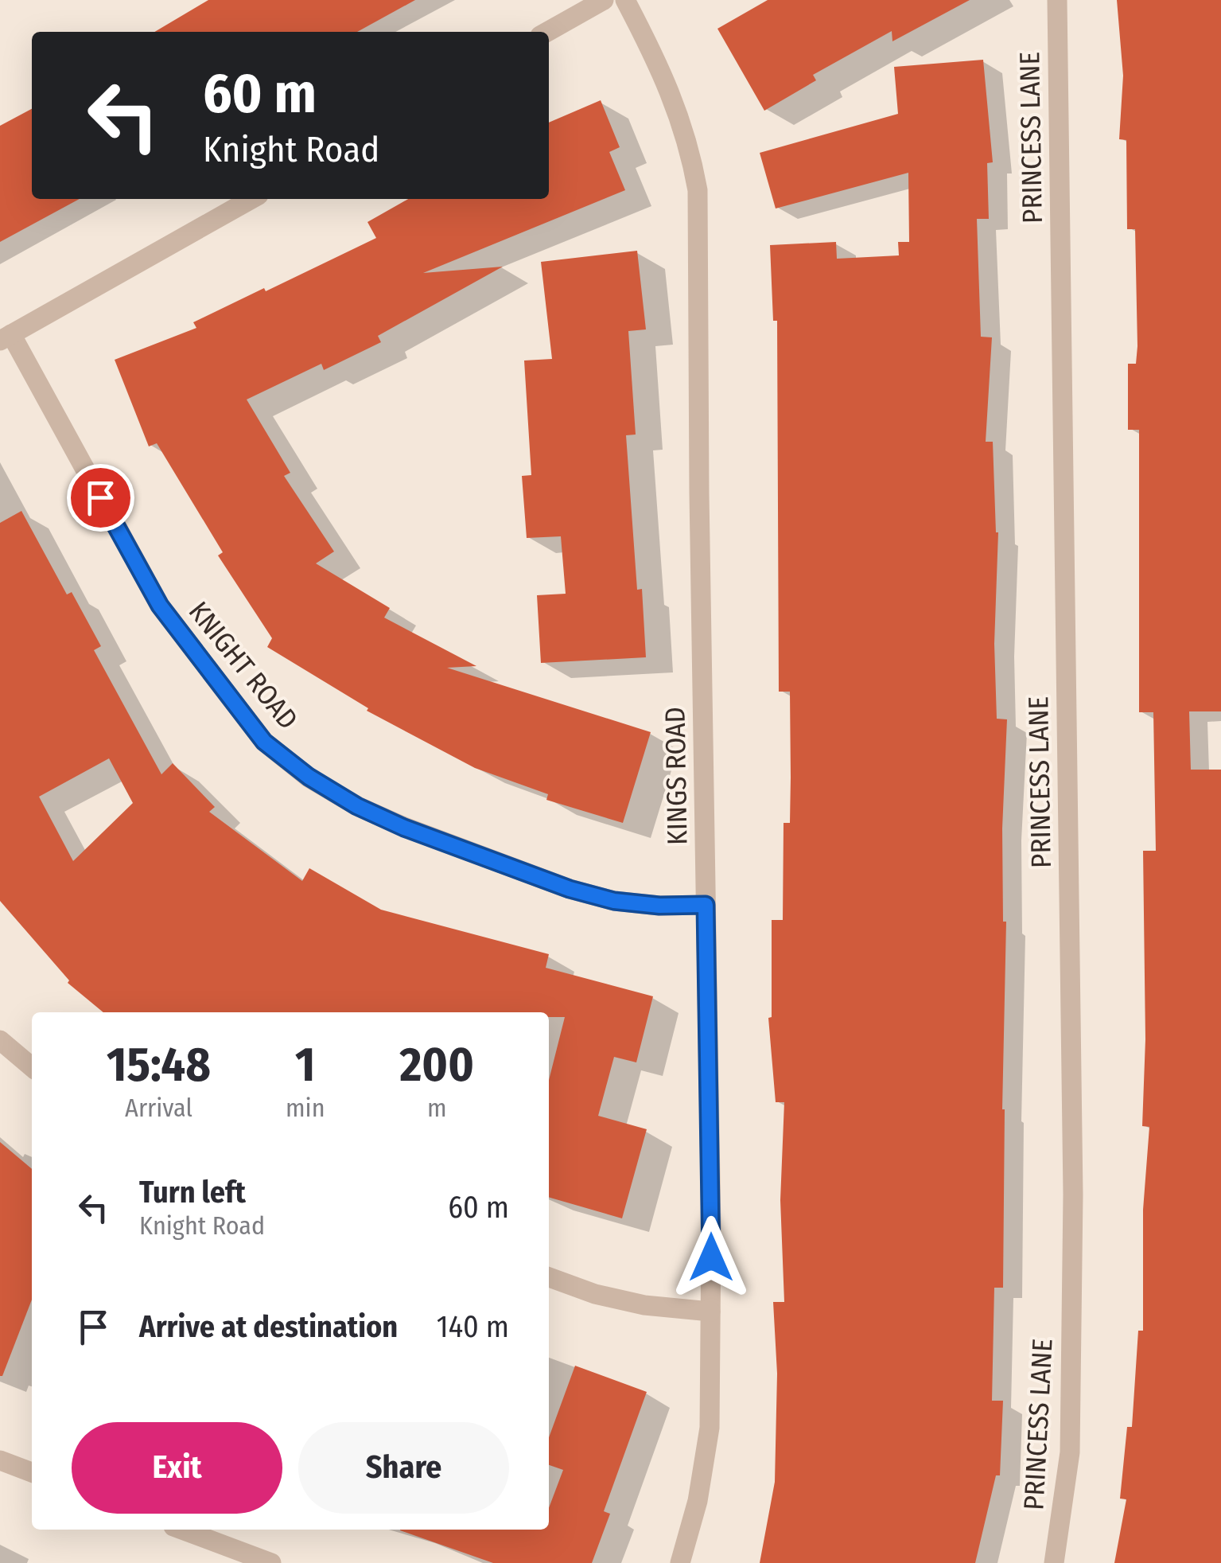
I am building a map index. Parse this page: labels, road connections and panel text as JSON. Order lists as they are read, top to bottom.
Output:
{
  "streets": {
    "street": ["PRINCESS LANE", "KNIGHT ROAD", "KINGS ROAD"]
  },
  "crossings": [
    ["KNIGHT ROAD", "KINGS ROAD"]
  ],
  "page": {
    "turn": ["60 m", "Knight Road"],
    "eta": [
      "15:48",
      "Arrival",
      "1",
      "min",
      "200",
      "m"
    ],
    "list": [
      {
        "name": "Turn left",
        "note": "Knight Road",
        "value": "60 m"
      },
      {
        "name": "Arrive at destination",
        "value": "140 m"
      }
    ],
    "buttons": ["Exit", "Share"]
  }
}
